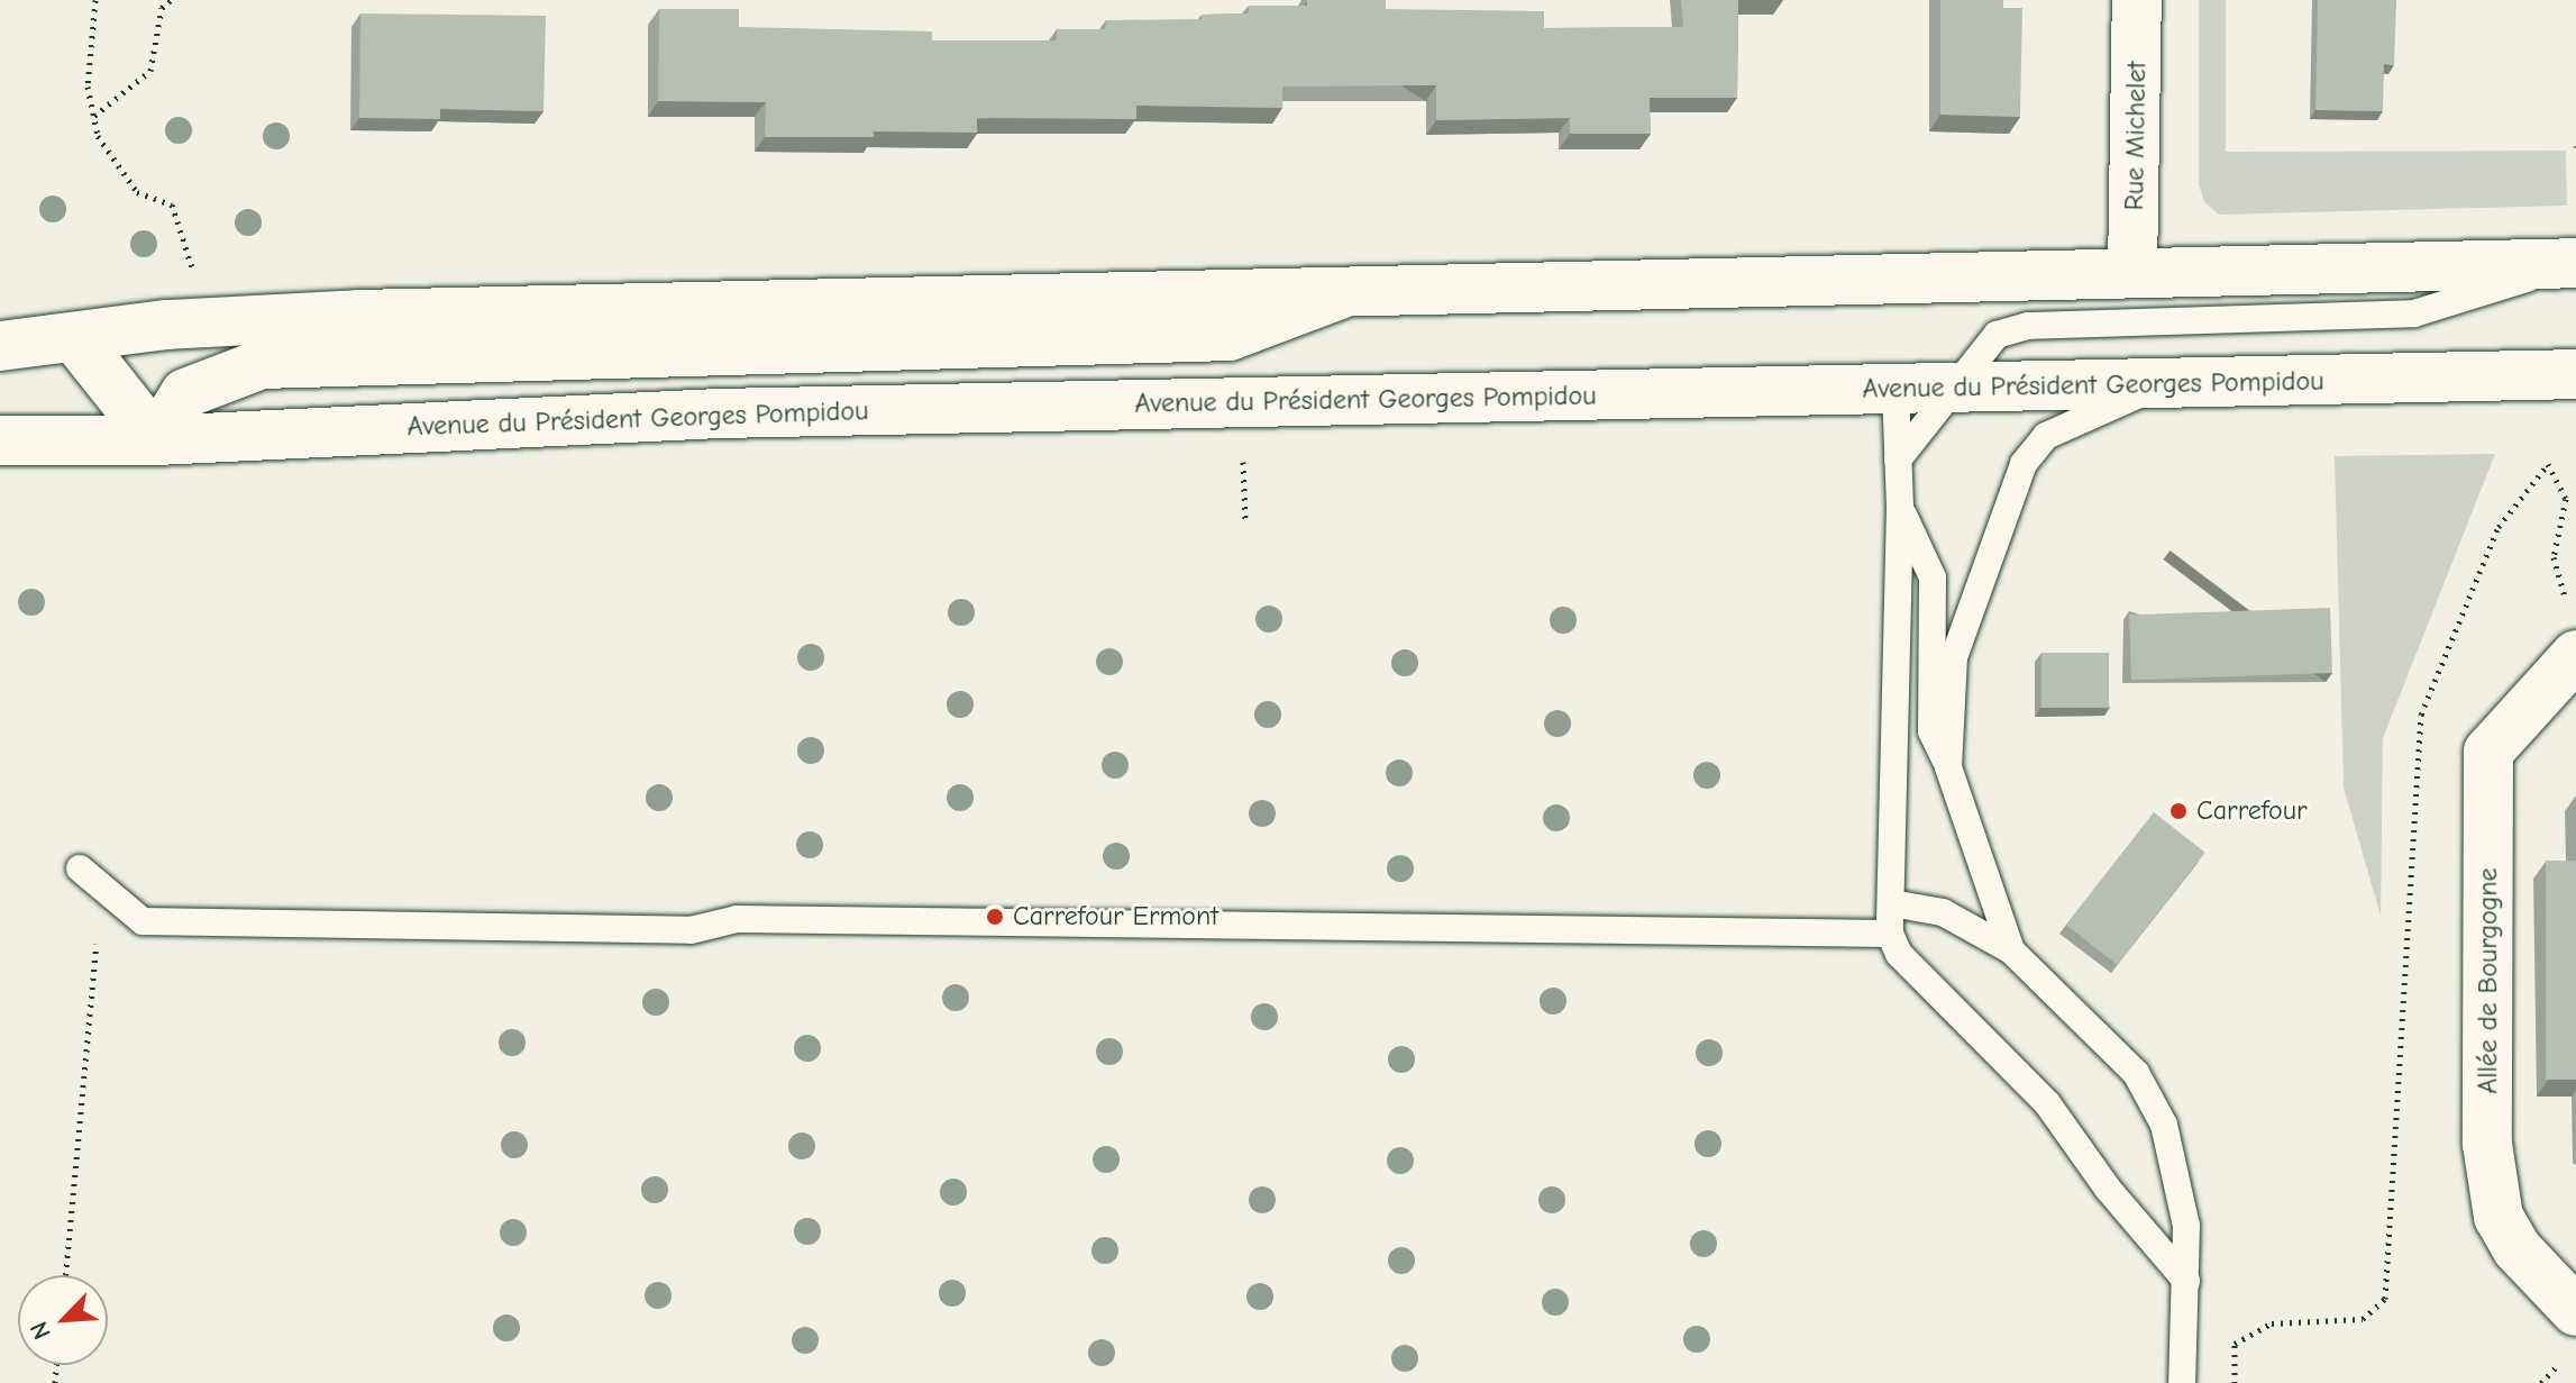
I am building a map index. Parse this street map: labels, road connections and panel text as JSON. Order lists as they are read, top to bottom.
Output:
{
  "streets": {
    "main road": ["Rue Michelet", "Avenue du Président Georges Pompidou", "Allée de Bourgogne"]
  },
  "places": ["Carrefour", "Carrefour Ermont"],
  "north": "bottom left"
}
